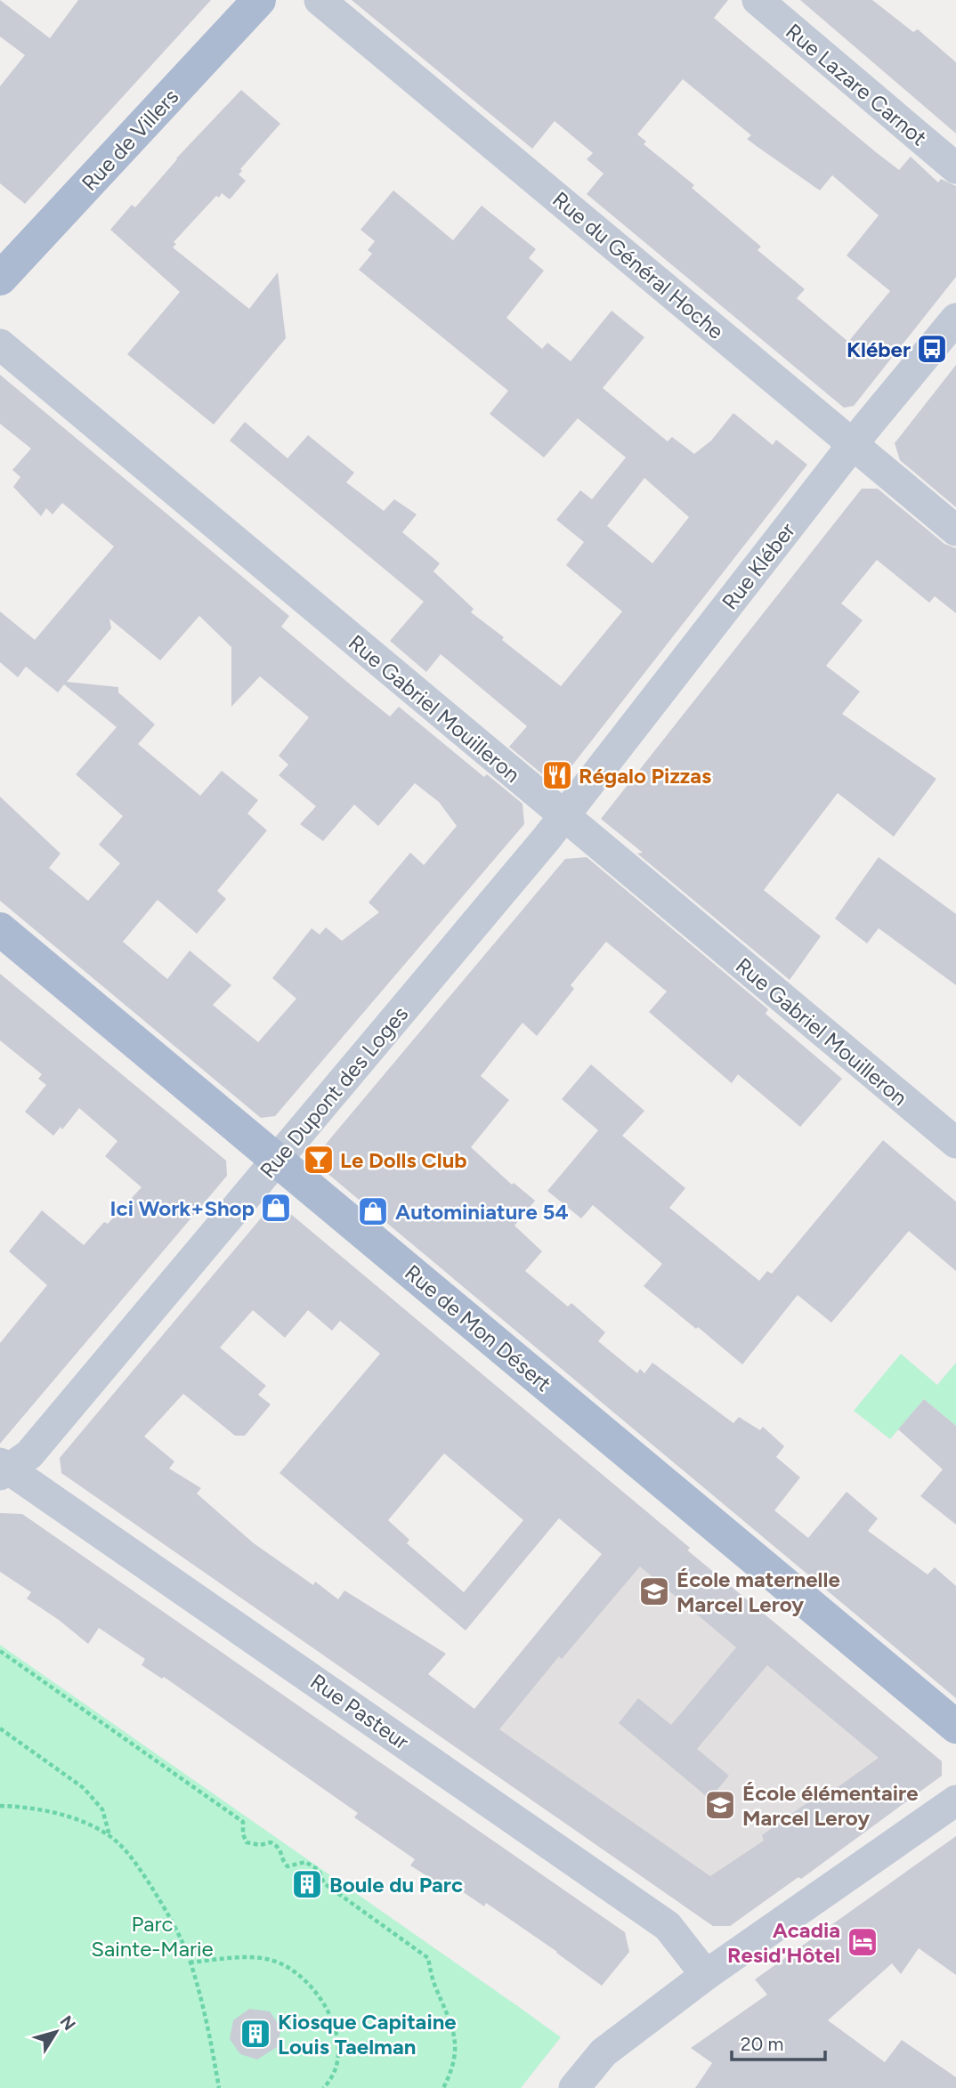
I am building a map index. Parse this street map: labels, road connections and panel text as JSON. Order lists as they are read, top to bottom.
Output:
{
  "streets": {
    "main road": ["Rue de Villers", "Rue de Mon Désert"],
    "street": [
      "Rue Lazare Carnot",
      "Rue du Général Hoche",
      "Rue Kléber",
      "Rue Gabriel Mouilleron",
      "Rue Dupont des Loges",
      "Rue Pasteur"
    ]
  },
  "crossings": [
    ["Rue du Général Hoche", "Rue Kléber"],
    ["Rue Kléber", "Rue Gabriel Mouilleron"],
    ["Rue Kléber", "Rue Dupont des Loges"],
    ["Rue Gabriel Mouilleron", "Rue Dupont des Loges"],
    ["Rue Dupont des Loges", "Rue de Mon Désert"],
    ["Rue Dupont des Loges", "Rue Pasteur"]
  ],
  "parks": ["Parc Sainte-Marie"],
  "places": {
    "bus stop": ["Kléber"],
    "restaurant": ["Régalo Pizzas"],
    "bar": ["Le Dolls Club"],
    "shop": ["Ici Work+Shop", "Autominiature 54"],
    "school or university": ["École maternelle Marcel Leroy", "École élémentaire Marcel Leroy"],
    "building": ["Boule du Parc", "Kiosque Capitaine Louis Taelman"],
    "hotel": ["Acadia Resid'Hôtel"]
  },
  "scale_bar": "20 m",
  "north": "top right"
}
